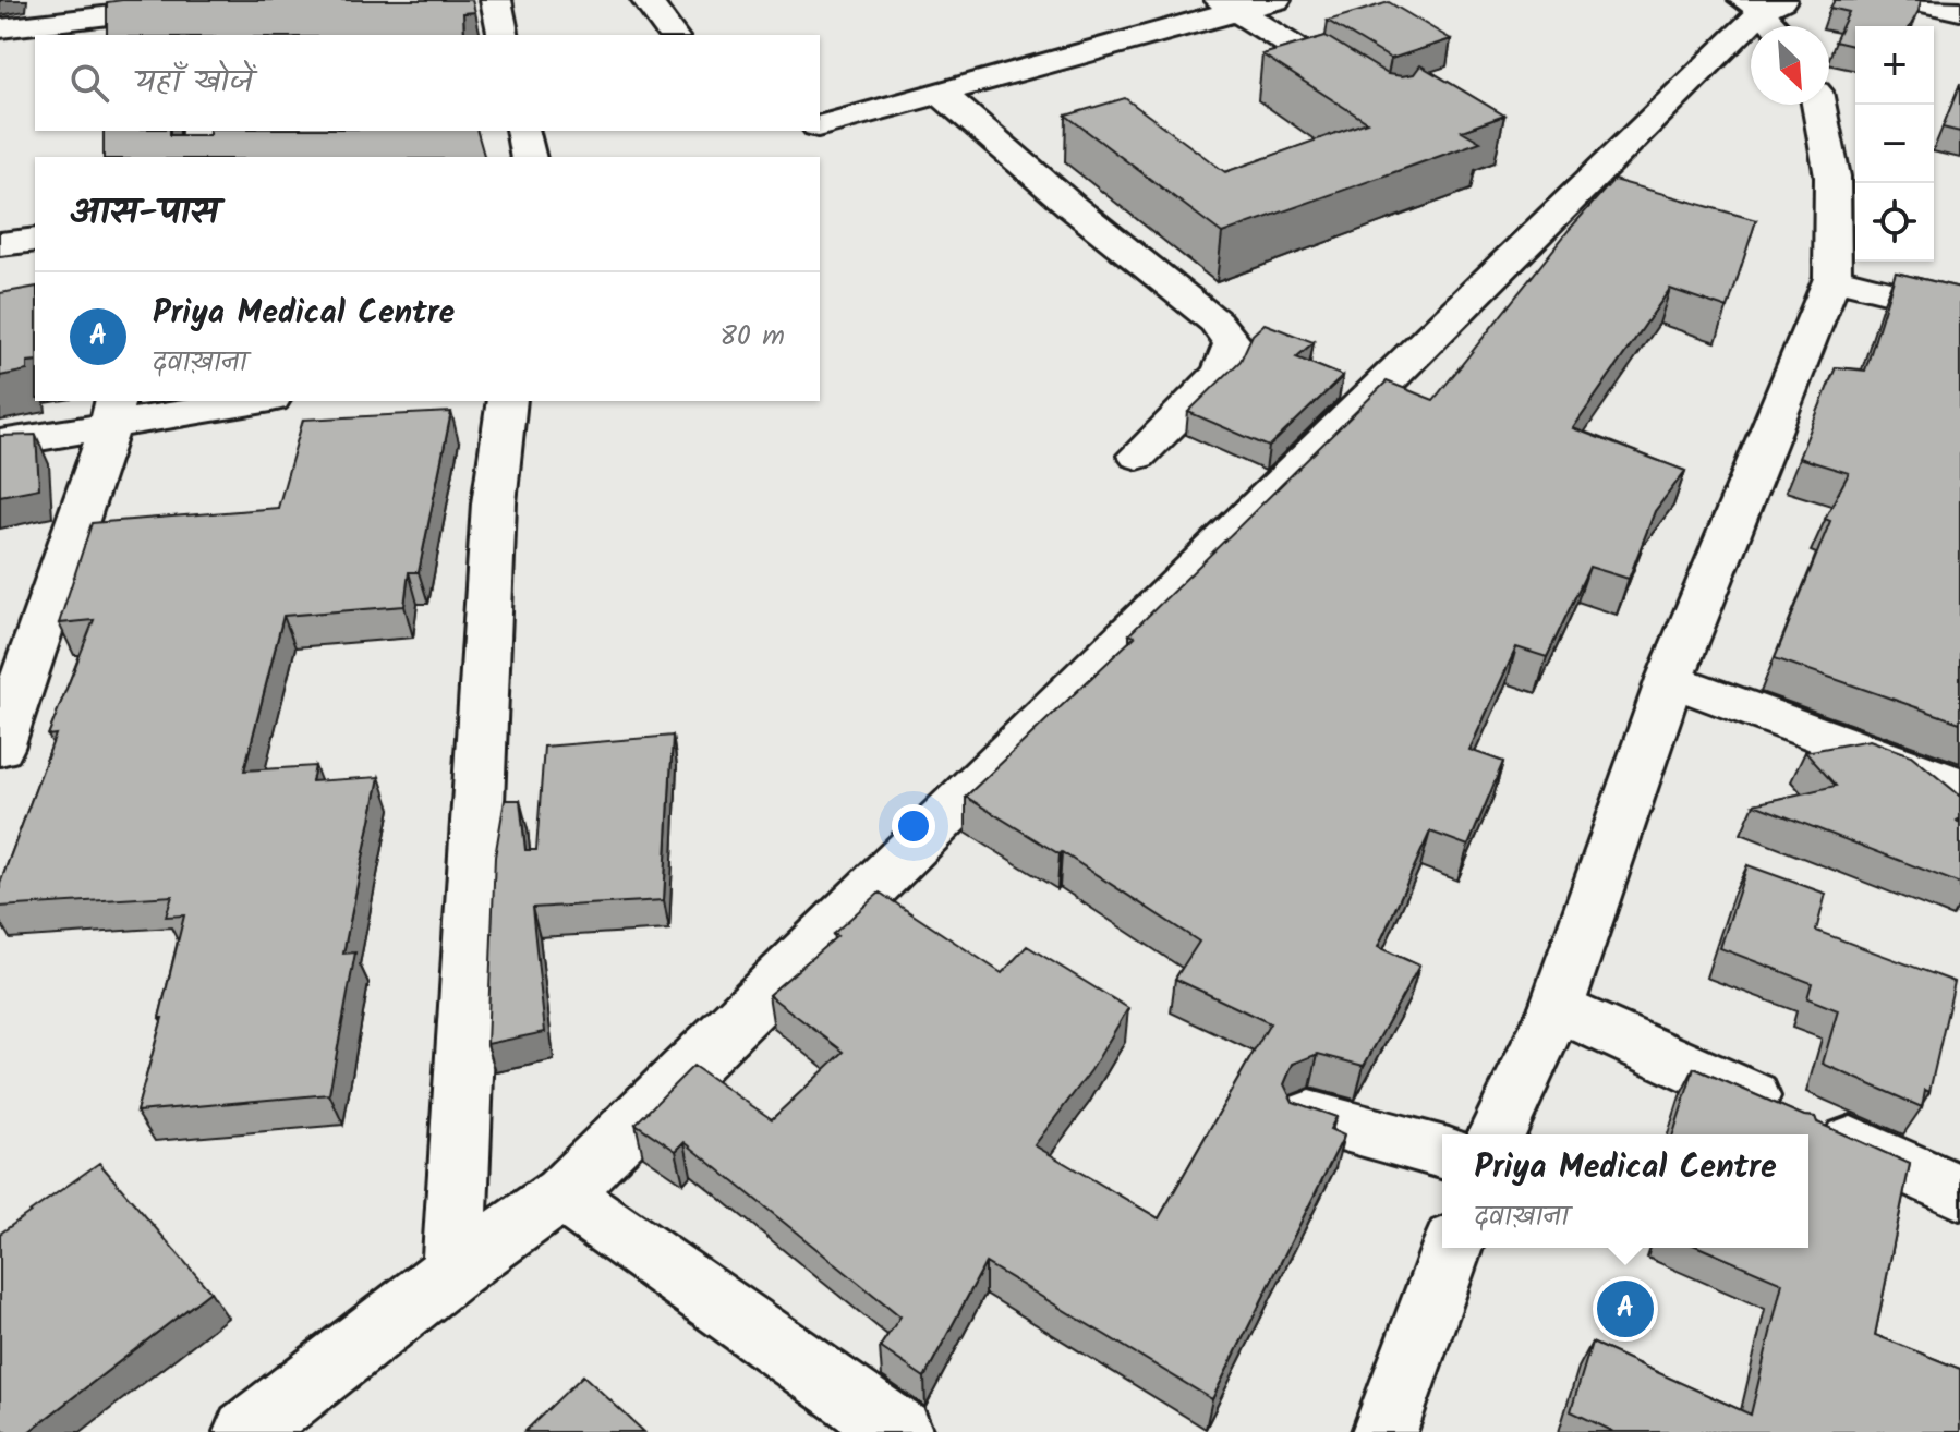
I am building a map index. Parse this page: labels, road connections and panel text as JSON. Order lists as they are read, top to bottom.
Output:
{
  "north": "bottom right",
  "page": {
    "map_buttons": ["+", "−"],
    "search": "यहाँ खोजें",
    "heading": "आस-पास",
    "list": [
      {
        "mark": "A",
        "name": "Priya Medical Centre",
        "note": "दवाख़ाना",
        "value": "80 m"
      }
    ],
    "popup": ["Priya Medical Centre", "दवाख़ाना"],
    "pins": "A"
  }
}
